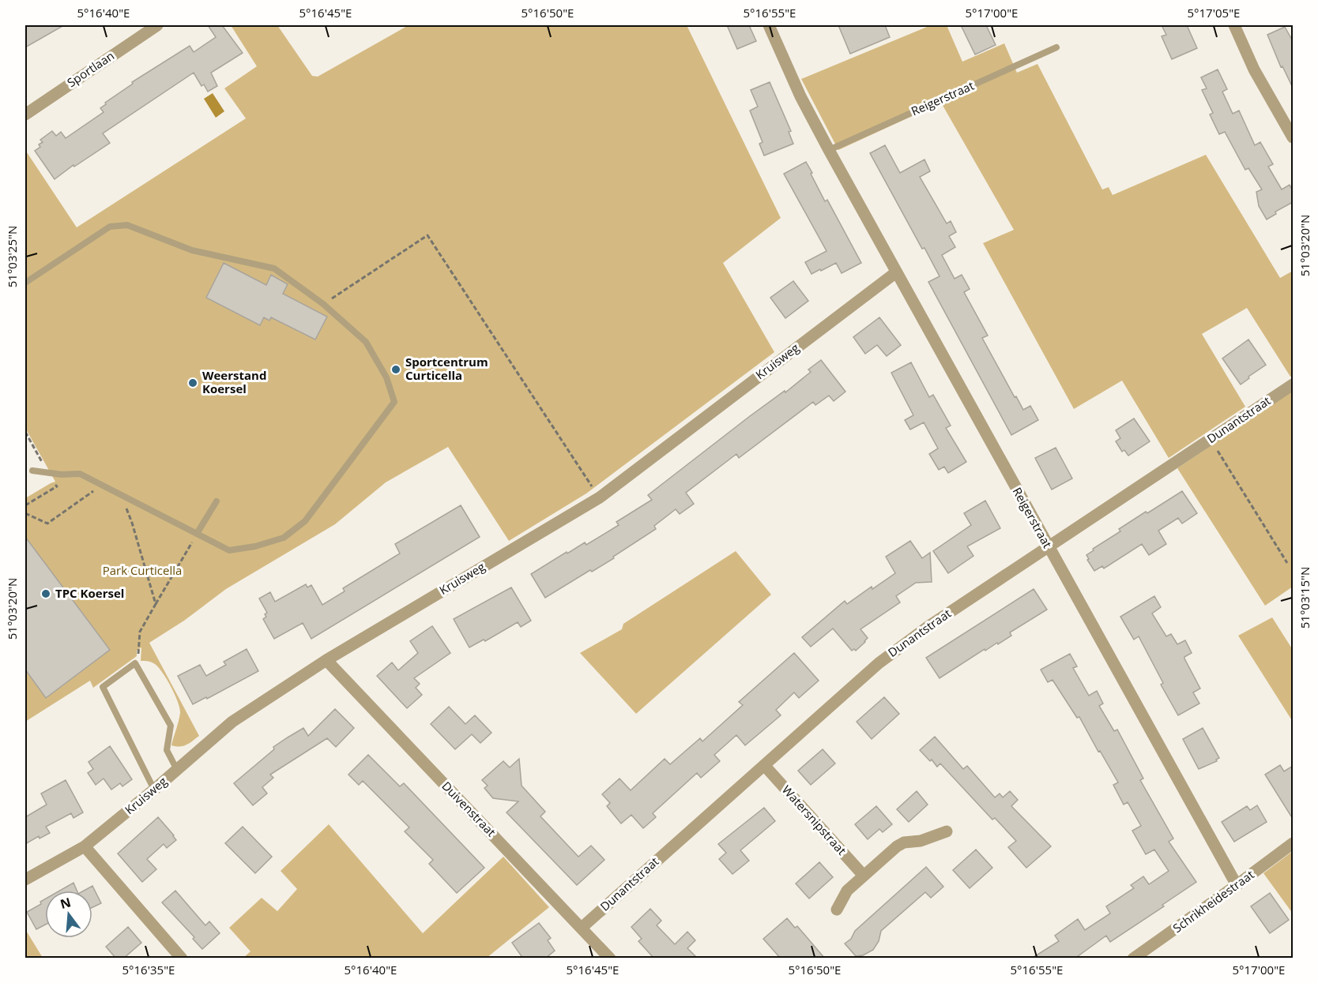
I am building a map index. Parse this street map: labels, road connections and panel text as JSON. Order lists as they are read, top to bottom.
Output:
{
  "streets": {
    "street": [
      "Sportlaan",
      "Reigerstraat",
      "Kruisweg",
      "Dunantstraat",
      "Duivenstraat",
      "Watersnipstraat",
      "Schrikheidestraat"
    ]
  },
  "crossings": [
    ["Reigerstraat", "Kruisweg"],
    ["Reigerstraat", "Dunantstraat"],
    ["Reigerstraat", "Schrikheidestraat"],
    ["Kruisweg", "Duivenstraat"],
    ["Dunantstraat", "Duivenstraat"],
    ["Dunantstraat", "Watersnipstraat"]
  ],
  "parks": ["Park Curticella"],
  "places": ["Sportcentrum Curticella", "Weerstand Koersel", "TPC Koersel"],
  "north": "top",
  "coordinates": [
    "5°16'40\"E",
    "5°16'45\"E",
    "5°16'50\"E",
    "5°16'55\"E",
    "5°17'00\"E",
    "5°17'05\"E",
    "51°03'20\"N",
    "51°03'25\"N",
    "51°03'15\"N",
    "5°16'35\"E"
  ]
}
